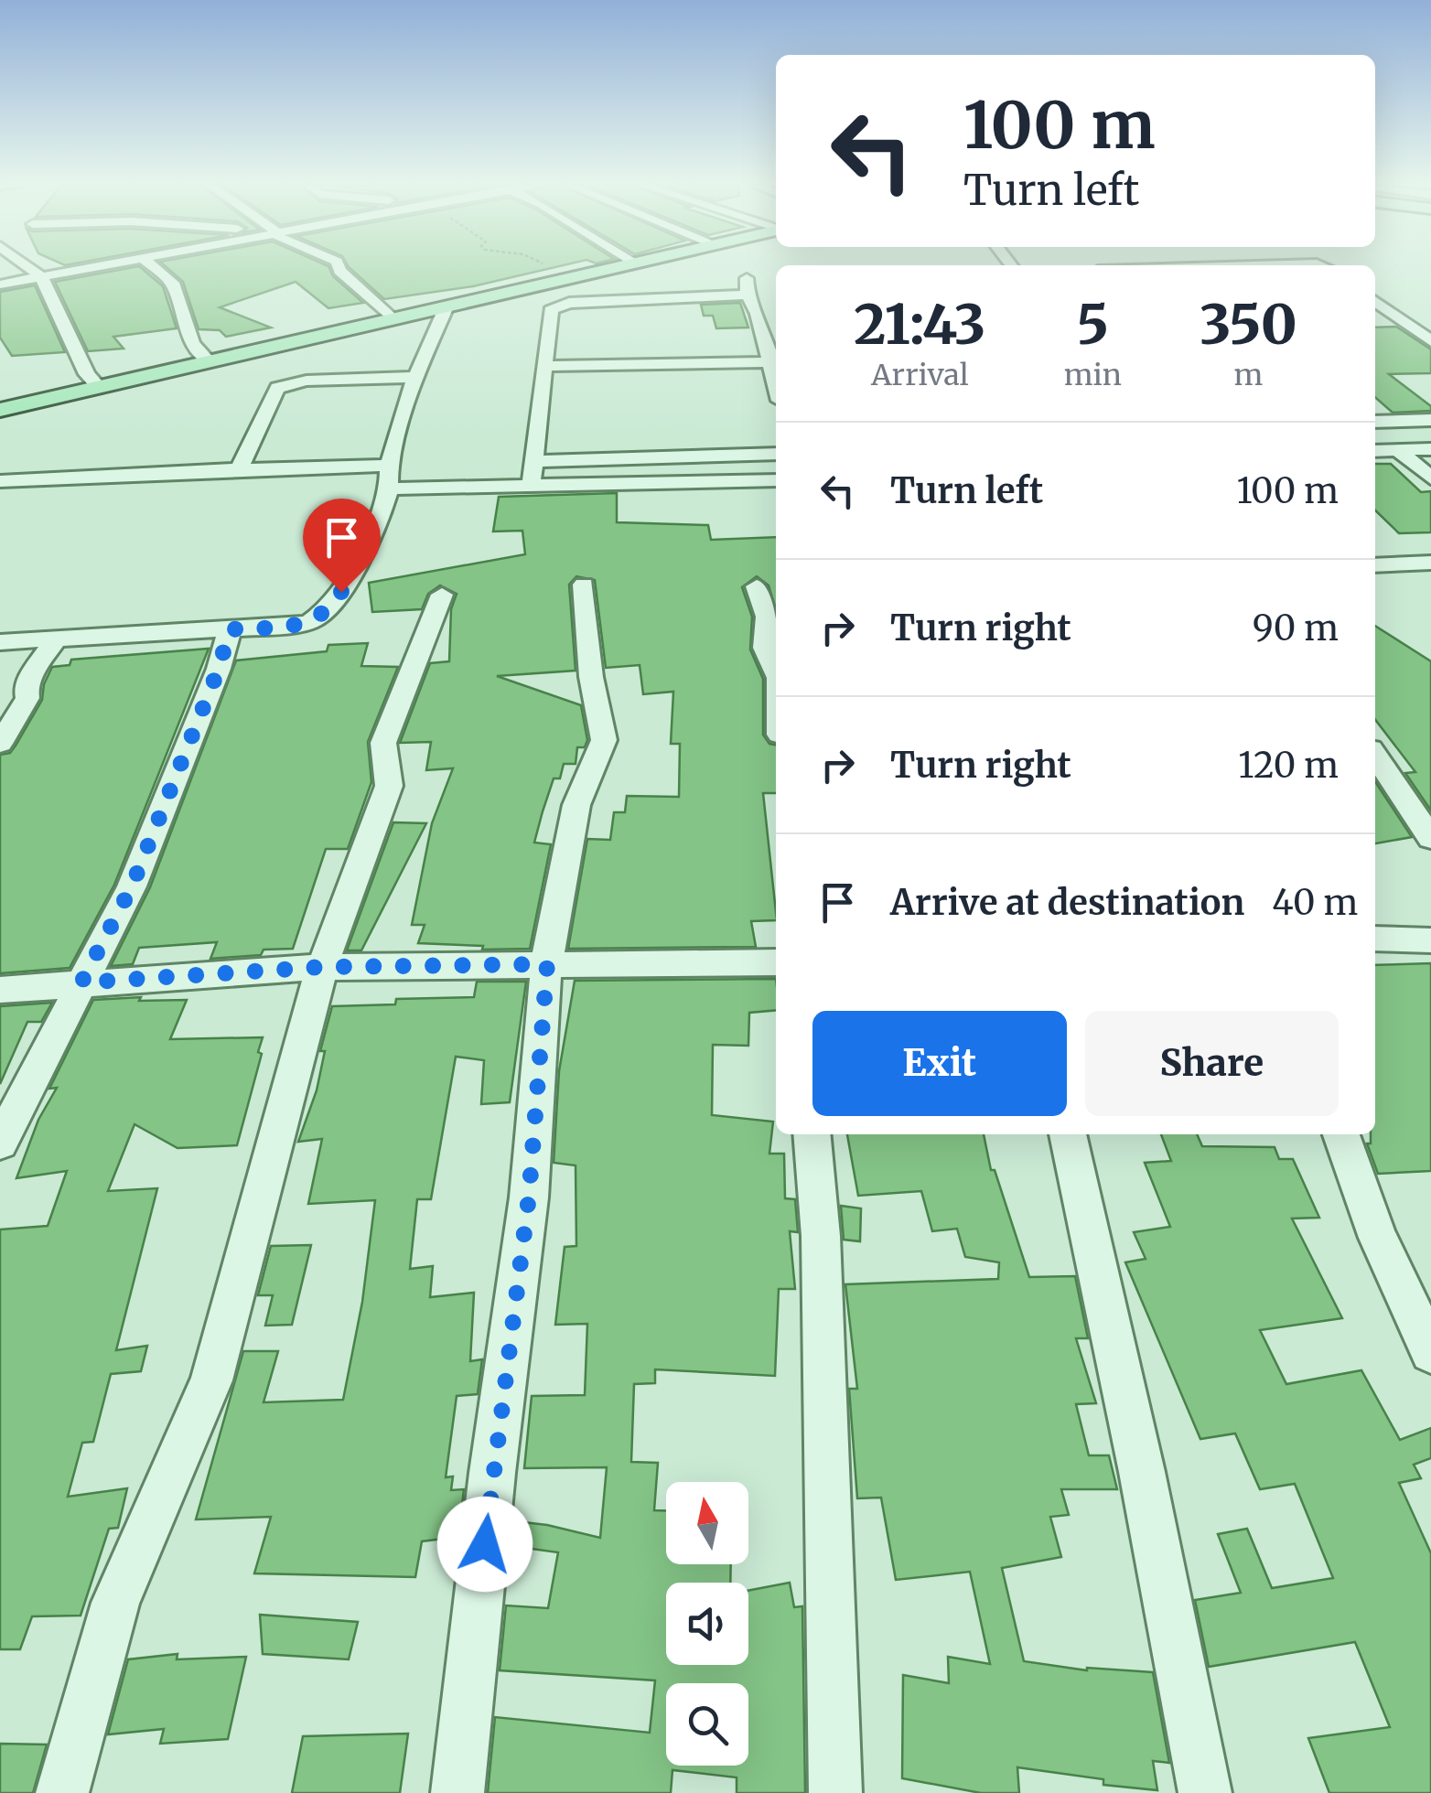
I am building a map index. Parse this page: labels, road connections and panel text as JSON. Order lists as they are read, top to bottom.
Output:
{
  "north": "top",
  "page": {
    "turn": ["100 m", "Turn left"],
    "eta": [
      "21:43",
      "Arrival",
      "5",
      "min",
      "350",
      "m"
    ],
    "list": [
      {
        "name": "Turn left",
        "value": "100 m"
      },
      {
        "name": "Turn right",
        "value": "90 m"
      },
      {
        "name": "Turn right",
        "value": "120 m"
      },
      {
        "name": "Arrive at destination",
        "value": "40 m"
      }
    ],
    "buttons": ["Exit", "Share"]
  }
}
